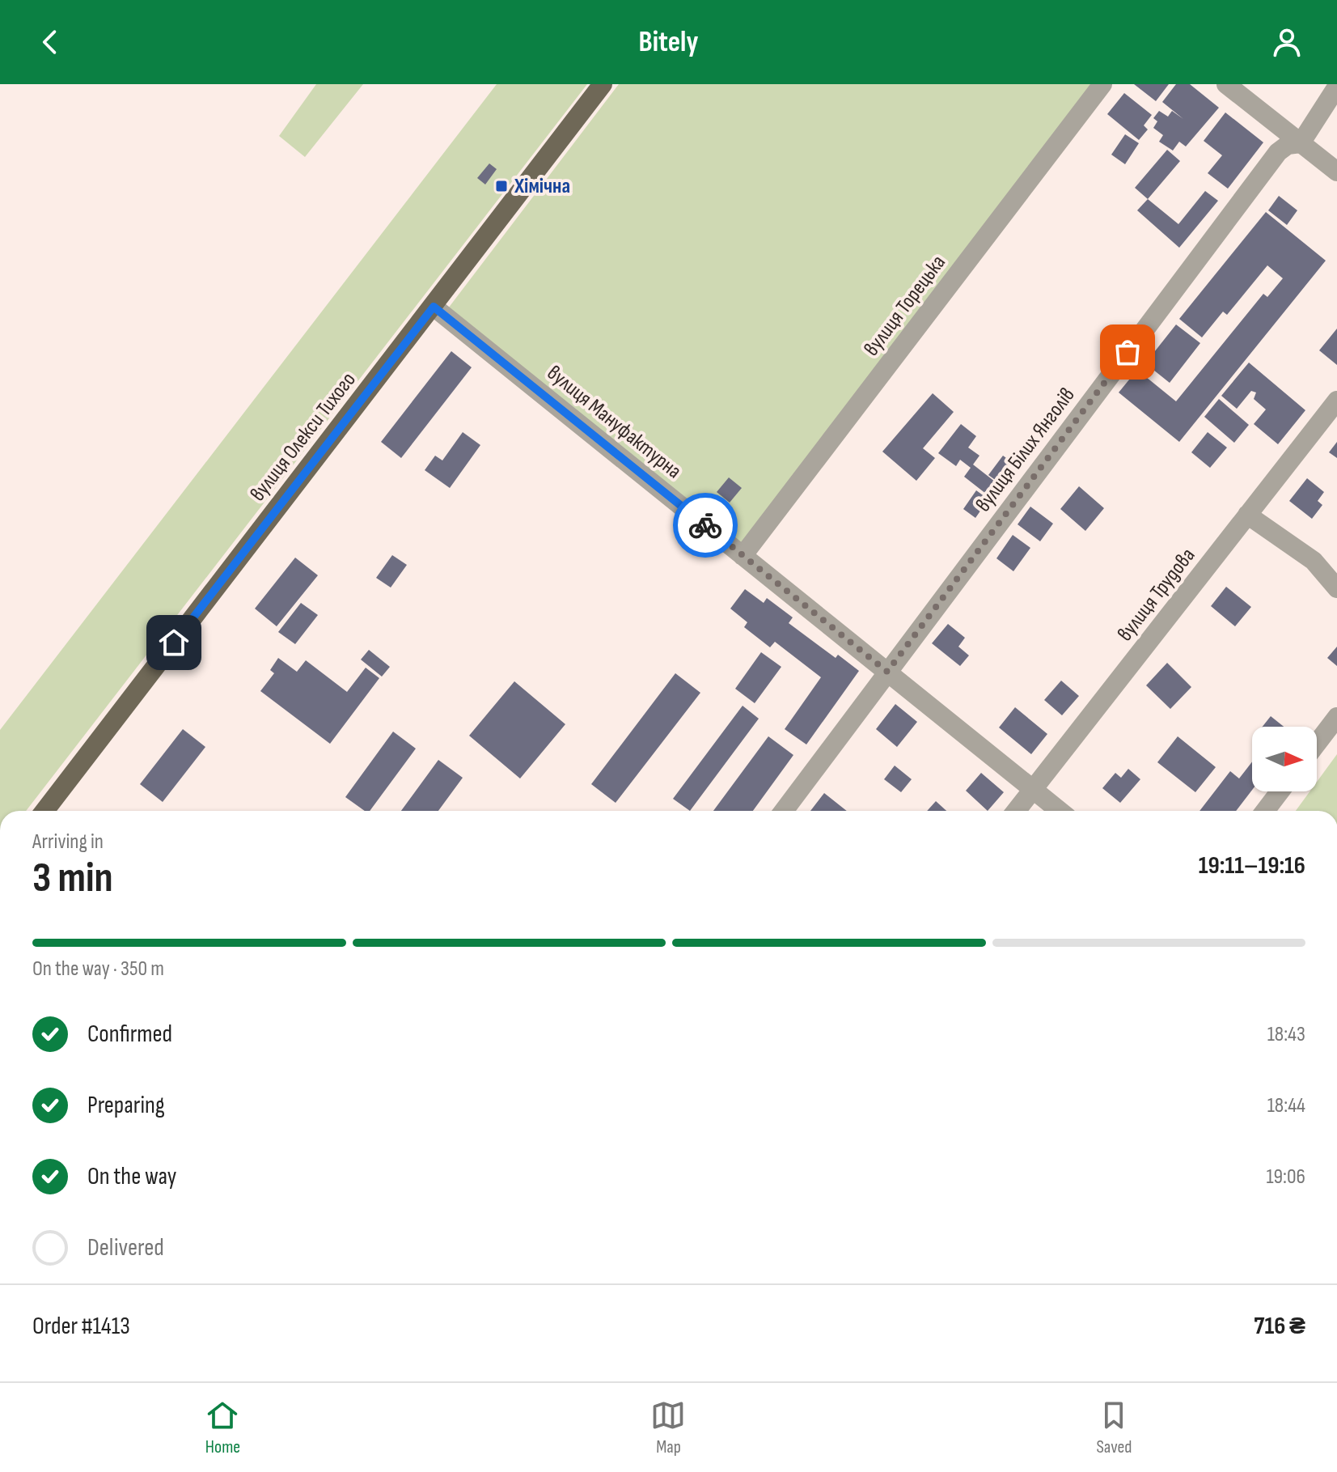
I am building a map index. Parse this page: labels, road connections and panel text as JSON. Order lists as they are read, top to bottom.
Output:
{
  "streets": {
    "main road": ["вулиця Олекси Тихого"],
    "street": [
      "вулиця Торецька",
      "вулиця Мануфактурна",
      "вулиця Білих Янголів",
      "вулиця Трудова"
    ]
  },
  "crossings": [
    ["вулиця Торецька", "вулиця Мануфактурна"],
    ["вулиця Мануфактурна", "вулиця Олекси Тихого"],
    ["вулиця Мануфактурна", "вулиця Білих Янголів"],
    ["вулиця Мануфактурна", "вулиця Трудова"]
  ],
  "places": {
    "transit": ["Хімічна"]
  },
  "north": "right",
  "page": {
    "header": "Bitely",
    "heading": ["3 min", "Arriving in", "19:11–19:16"],
    "panel": ["Order #1413", "716 ₴"],
    "bar": "On the way · 350 m",
    "list": [
      ["Confirmed", "18:43"],
      ["Preparing", "18:44"],
      ["On the way", "19:06"],
      "Delivered"
    ],
    "tabs": ["Home", "Map", "Saved"]
  }
}
